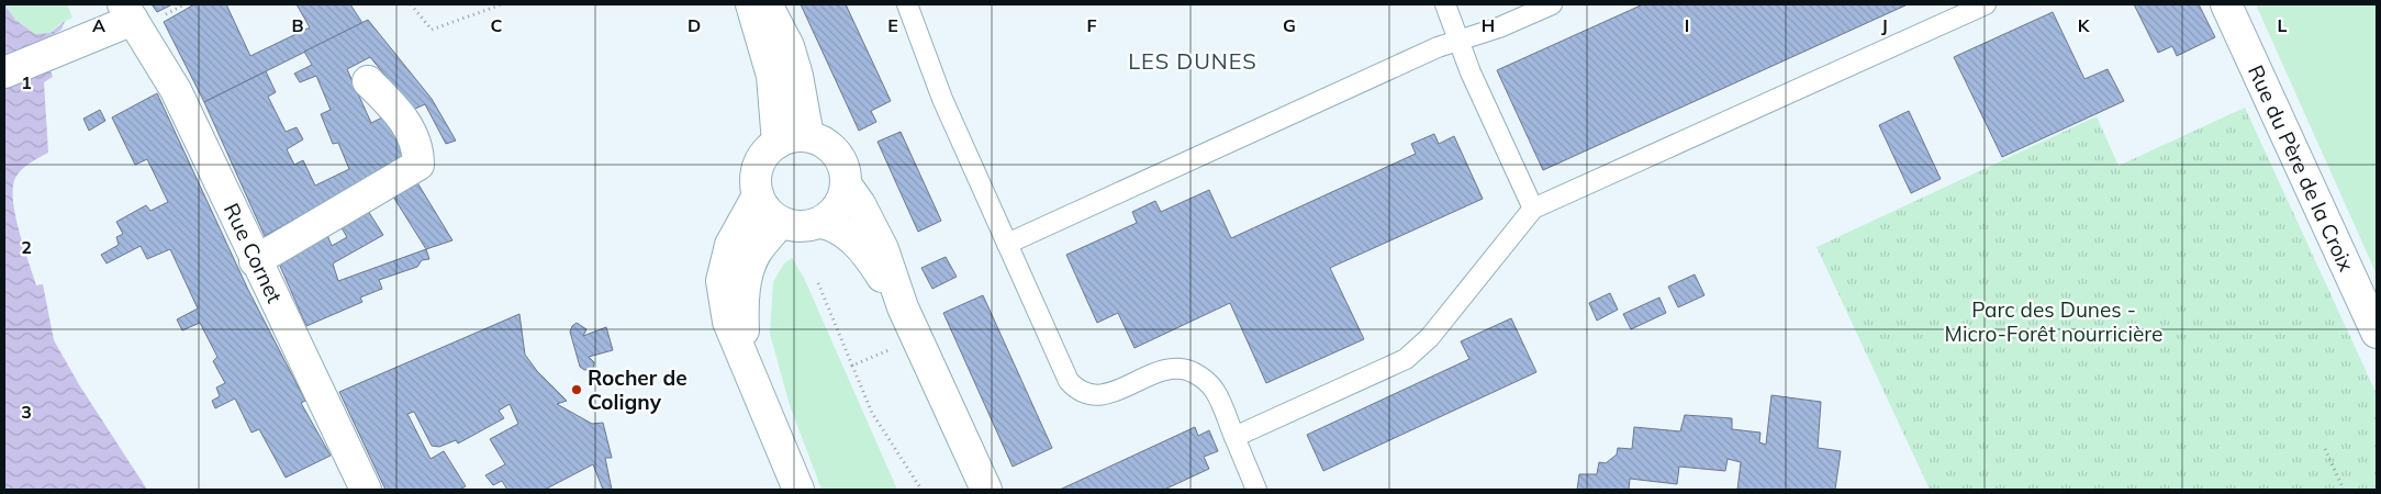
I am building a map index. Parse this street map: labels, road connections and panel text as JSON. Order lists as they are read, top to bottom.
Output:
{
  "streets": {
    "street": ["Rue du Père de la Croix", "Rue Cornet"]
  },
  "districts": ["LES DUNES"],
  "parks": ["Parc des Dunes - Micro-Forêt nourricière"],
  "places": ["Rocher de Coligny"],
  "grid": {
    "columns": [
      "A",
      "B",
      "C",
      "D",
      "E",
      "F",
      "G",
      "H",
      "I",
      "J",
      "K",
      "L"
    ],
    "rows": ["1", "2", "3"]
  }
}
